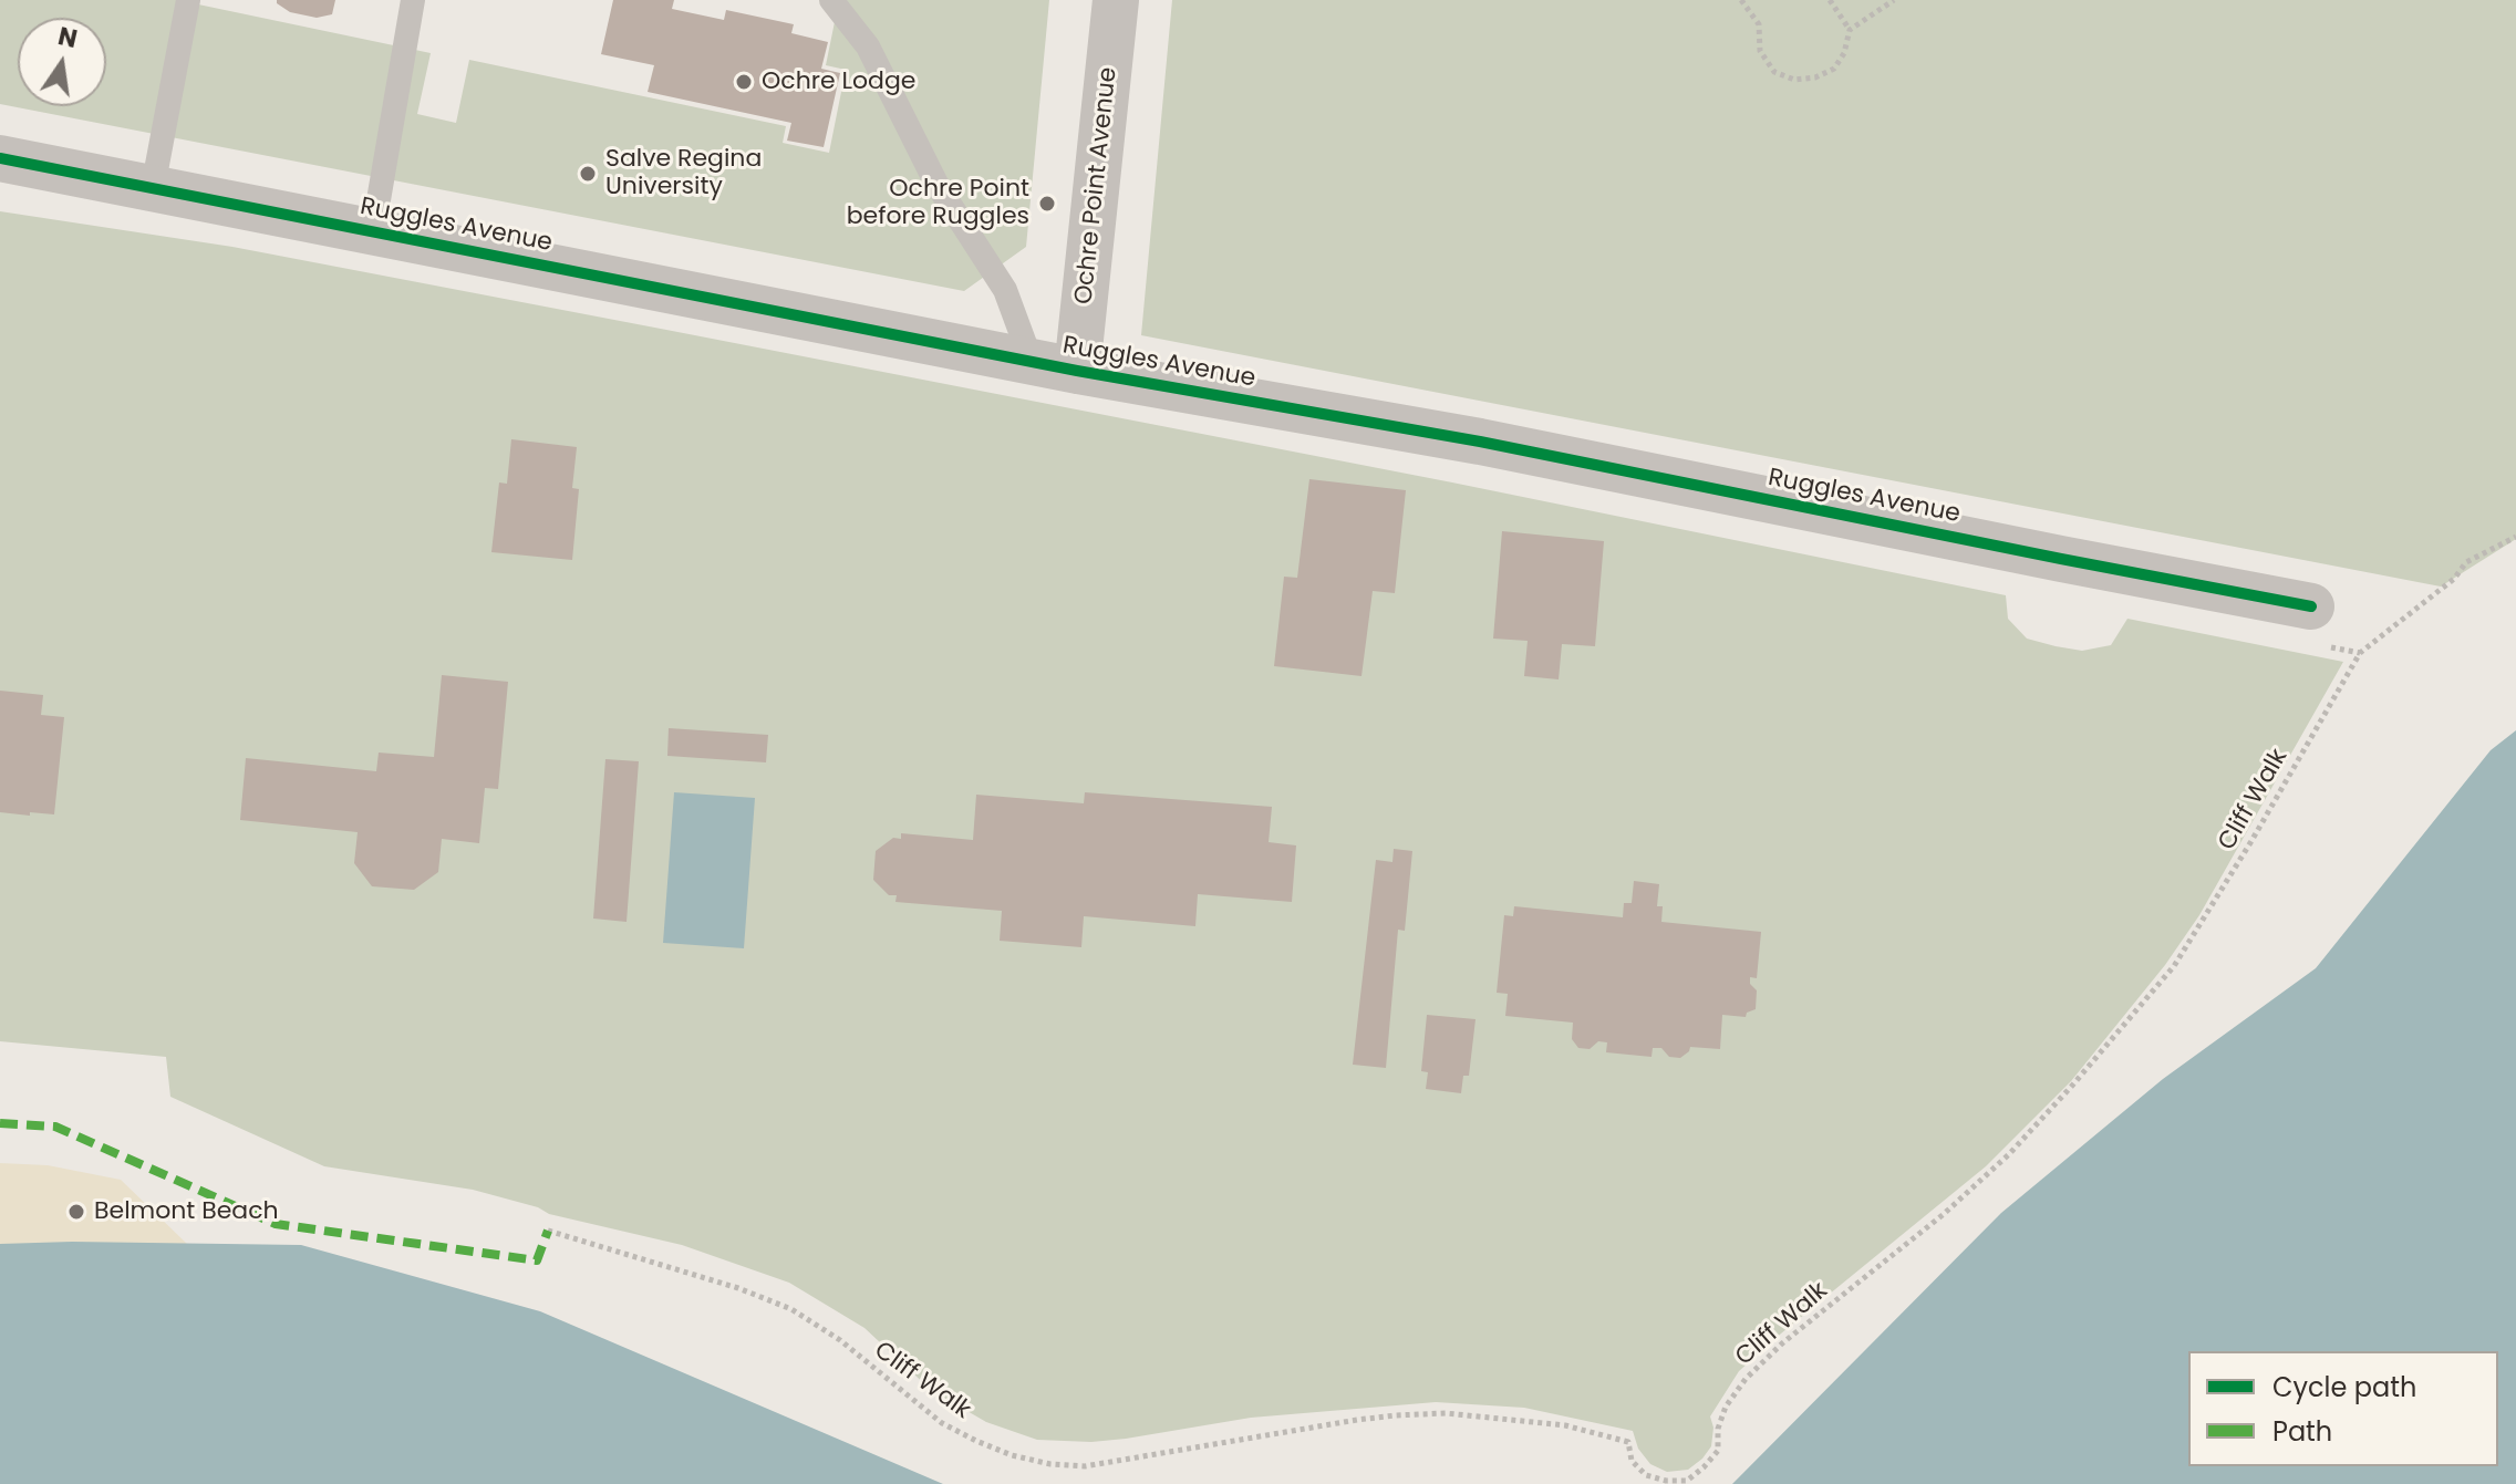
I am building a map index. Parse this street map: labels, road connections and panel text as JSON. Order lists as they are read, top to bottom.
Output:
{
  "streets": {
    "street": ["Ochre Point Avenue", "Ruggles Avenue"],
    "path": ["Cliff Walk"]
  },
  "crossings": [
    ["Ochre Point Avenue", "Ruggles Avenue"]
  ],
  "places": [
    "Ochre Lodge",
    "Salve Regina University",
    "Ochre Point before Ruggles",
    "Belmont Beach"
  ],
  "legend": ["Cycle path", "Path"],
  "north": "top"
}
